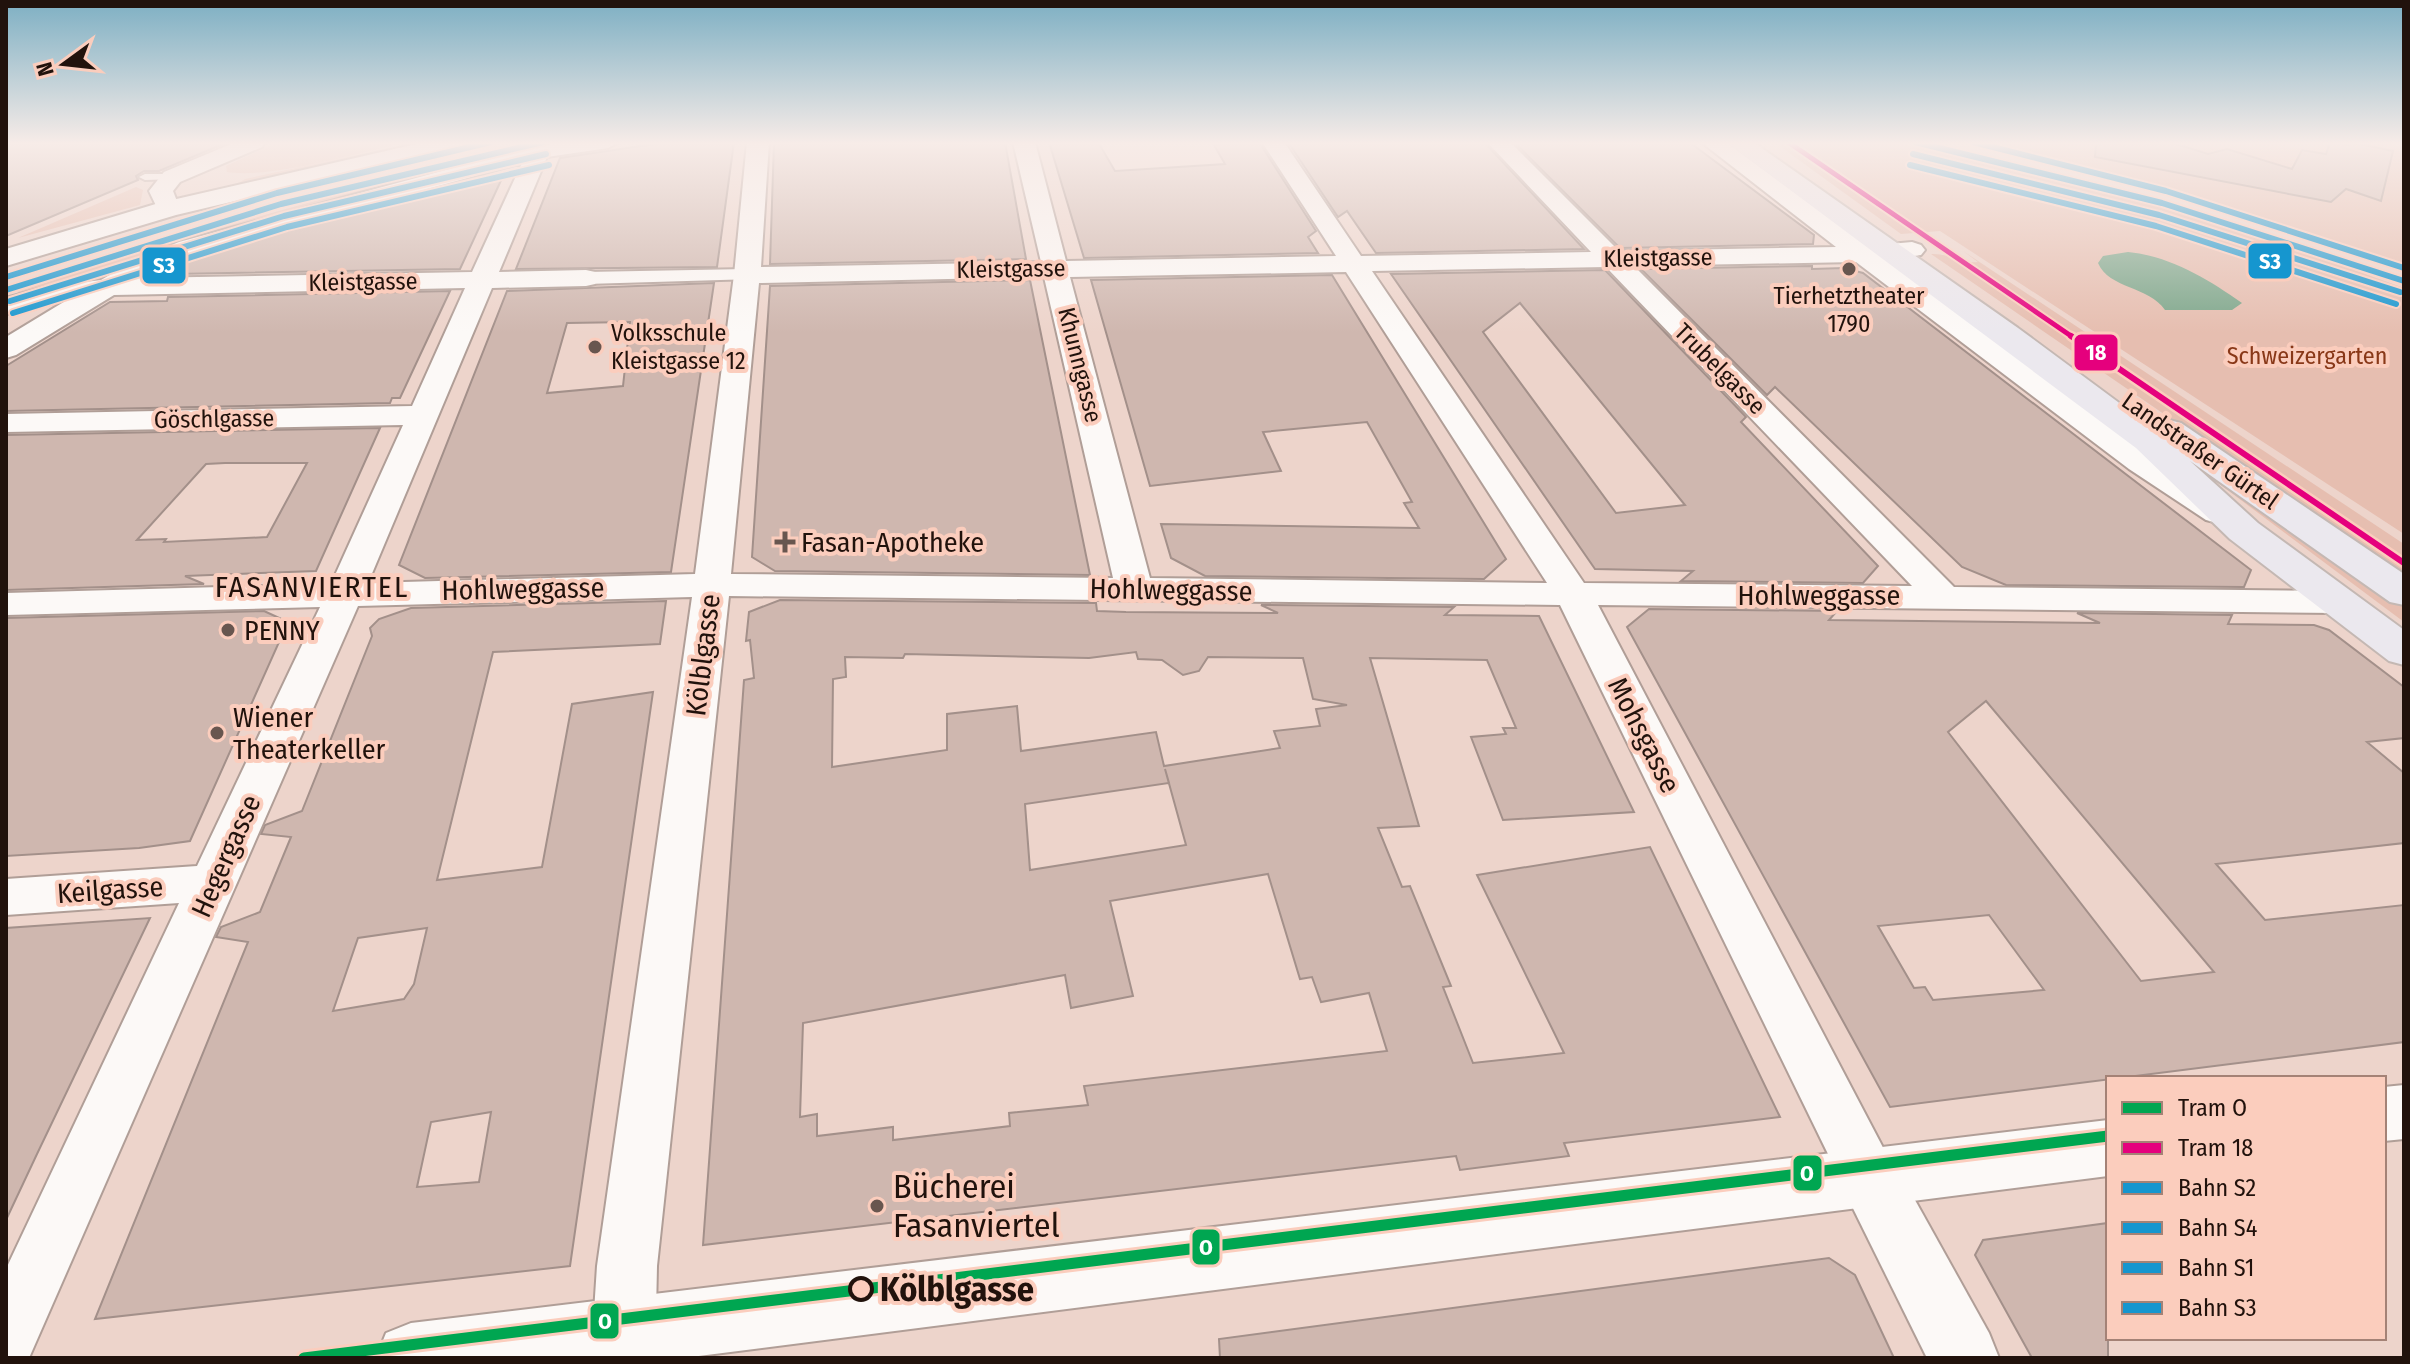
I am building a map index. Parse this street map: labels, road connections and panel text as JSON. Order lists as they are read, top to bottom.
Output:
{
  "streets": {
    "main road": ["Landstraßer Gürtel", "Mohsgasse"],
    "street": [
      "Kleistgasse",
      "Khunngasse",
      "Trubelgasse",
      "Göschlgasse",
      "Hohlweggasse",
      "Kölblgasse",
      "Hegergasse",
      "Keilgasse"
    ]
  },
  "crossings": [
    ["Kleistgasse", "Khunngasse"],
    ["Kleistgasse", "Trubelgasse"],
    ["Kleistgasse", "Landstraßer Gürtel"],
    ["Kleistgasse", "Kölblgasse"],
    ["Kleistgasse", "Mohsgasse"],
    ["Kleistgasse", "Hegergasse"],
    ["Khunngasse", "Hohlweggasse"],
    ["Trubelgasse", "Hohlweggasse"],
    ["Göschlgasse", "Hegergasse"],
    ["Landstraßer Gürtel", "Hohlweggasse"],
    ["Hohlweggasse", "Kölblgasse"],
    ["Hohlweggasse", "Mohsgasse"],
    ["Hohlweggasse", "Hegergasse"],
    ["Hegergasse", "Keilgasse"]
  ],
  "districts": ["FASANVIERTEL"],
  "parks": ["Schweizergarten"],
  "places": {
    "other": [
      "Tierhetztheater 1790",
      "Volksschule Kleistgasse 12",
      "PENNY",
      "Wiener Theaterkeller",
      "Bücherei Fasanviertel",
      "Kölblgasse"
    ],
    "health": ["Fasan-Apotheke"]
  },
  "lines": [
    "tram line 18",
    "rail line S2",
    "rail line S4",
    "rail line S1",
    "rail line S3",
    "tram line O"
  ],
  "legend": [
    "Tram O",
    "Tram 18",
    "Bahn S2",
    "Bahn S4",
    "Bahn S1",
    "Bahn S3"
  ],
  "north": "left"
}
